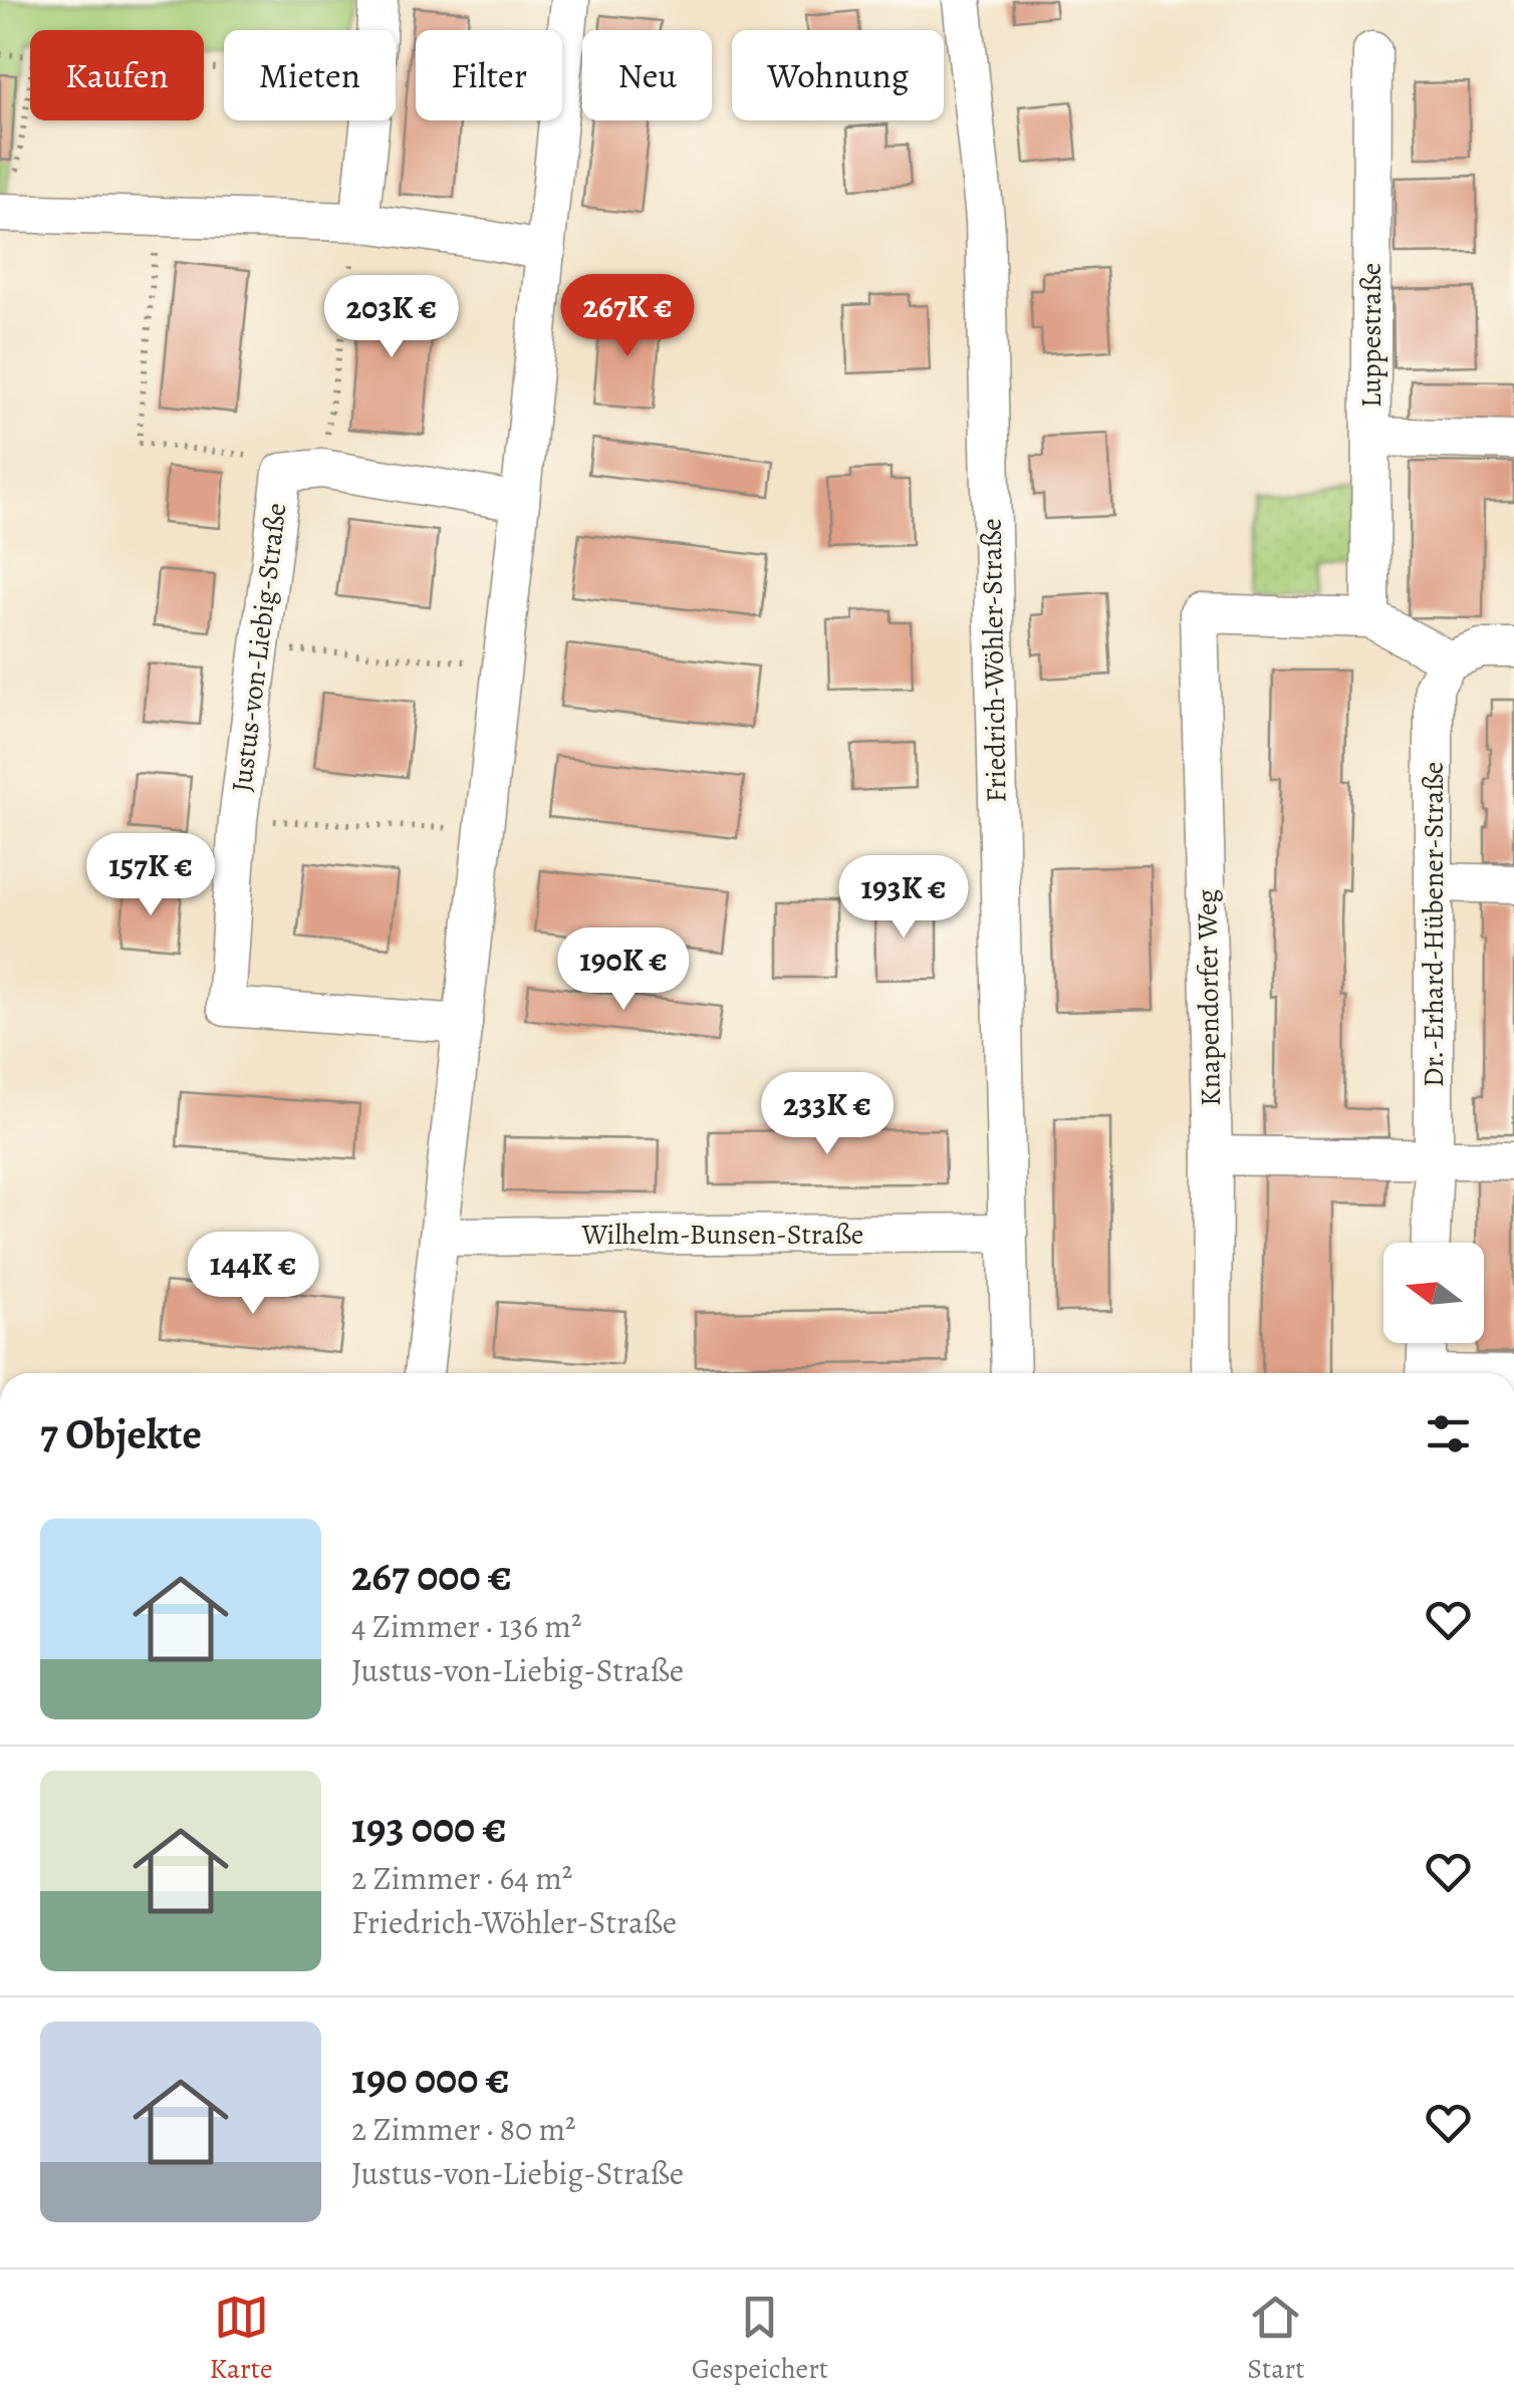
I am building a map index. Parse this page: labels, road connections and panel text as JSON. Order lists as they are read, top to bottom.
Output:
{
  "streets": {
    "street": [
      "Luppestraße",
      "Justus-von-Liebig-Straße",
      "Friedrich-Wöhler-Straße",
      "Dr.-Erhard-Hübener-Straße",
      "Knapendorfer Weg",
      "Wilhelm-Bunsen-Straße"
    ]
  },
  "crossings": [
    ["Luppestraße", "Knapendorfer Weg"],
    ["Friedrich-Wöhler-Straße", "Wilhelm-Bunsen-Straße"]
  ],
  "north": "left",
  "page": {
    "chip": [
      "Kaufen",
      "Mieten",
      "Filter",
      "Neu",
      "Wohnung"
    ],
    "price": [
      "267K €",
      "203K €",
      "157K €",
      "193K €",
      "190K €",
      "233K €",
      "144K €"
    ],
    "heading": "7 Objekte",
    "list": [
      {
        "name": "267 000 €",
        "note": "4 Zimmer · 136 m² · Justus-von-Liebig-Straße"
      },
      {
        "name": "193 000 €",
        "note": "2 Zimmer · 64 m² · Friedrich-Wöhler-Straße"
      },
      {
        "name": "190 000 €",
        "note": "2 Zimmer · 80 m² · Justus-von-Liebig-Straße"
      }
    ],
    "tabs": ["Karte", "Gespeichert", "Start"]
  }
}
